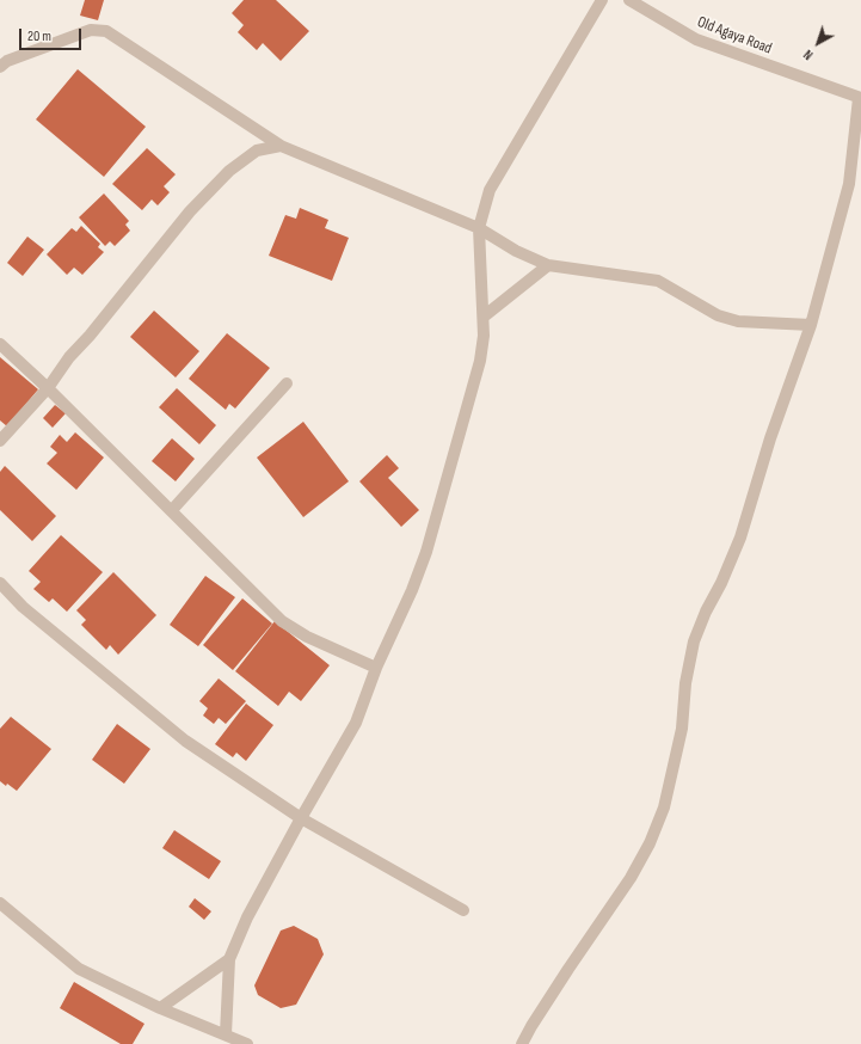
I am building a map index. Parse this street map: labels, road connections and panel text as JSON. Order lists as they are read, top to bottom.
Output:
{
  "streets": {
    "street": ["Old Agaya Road"]
  },
  "scale_bar": "20 m",
  "north": "bottom left"
}
